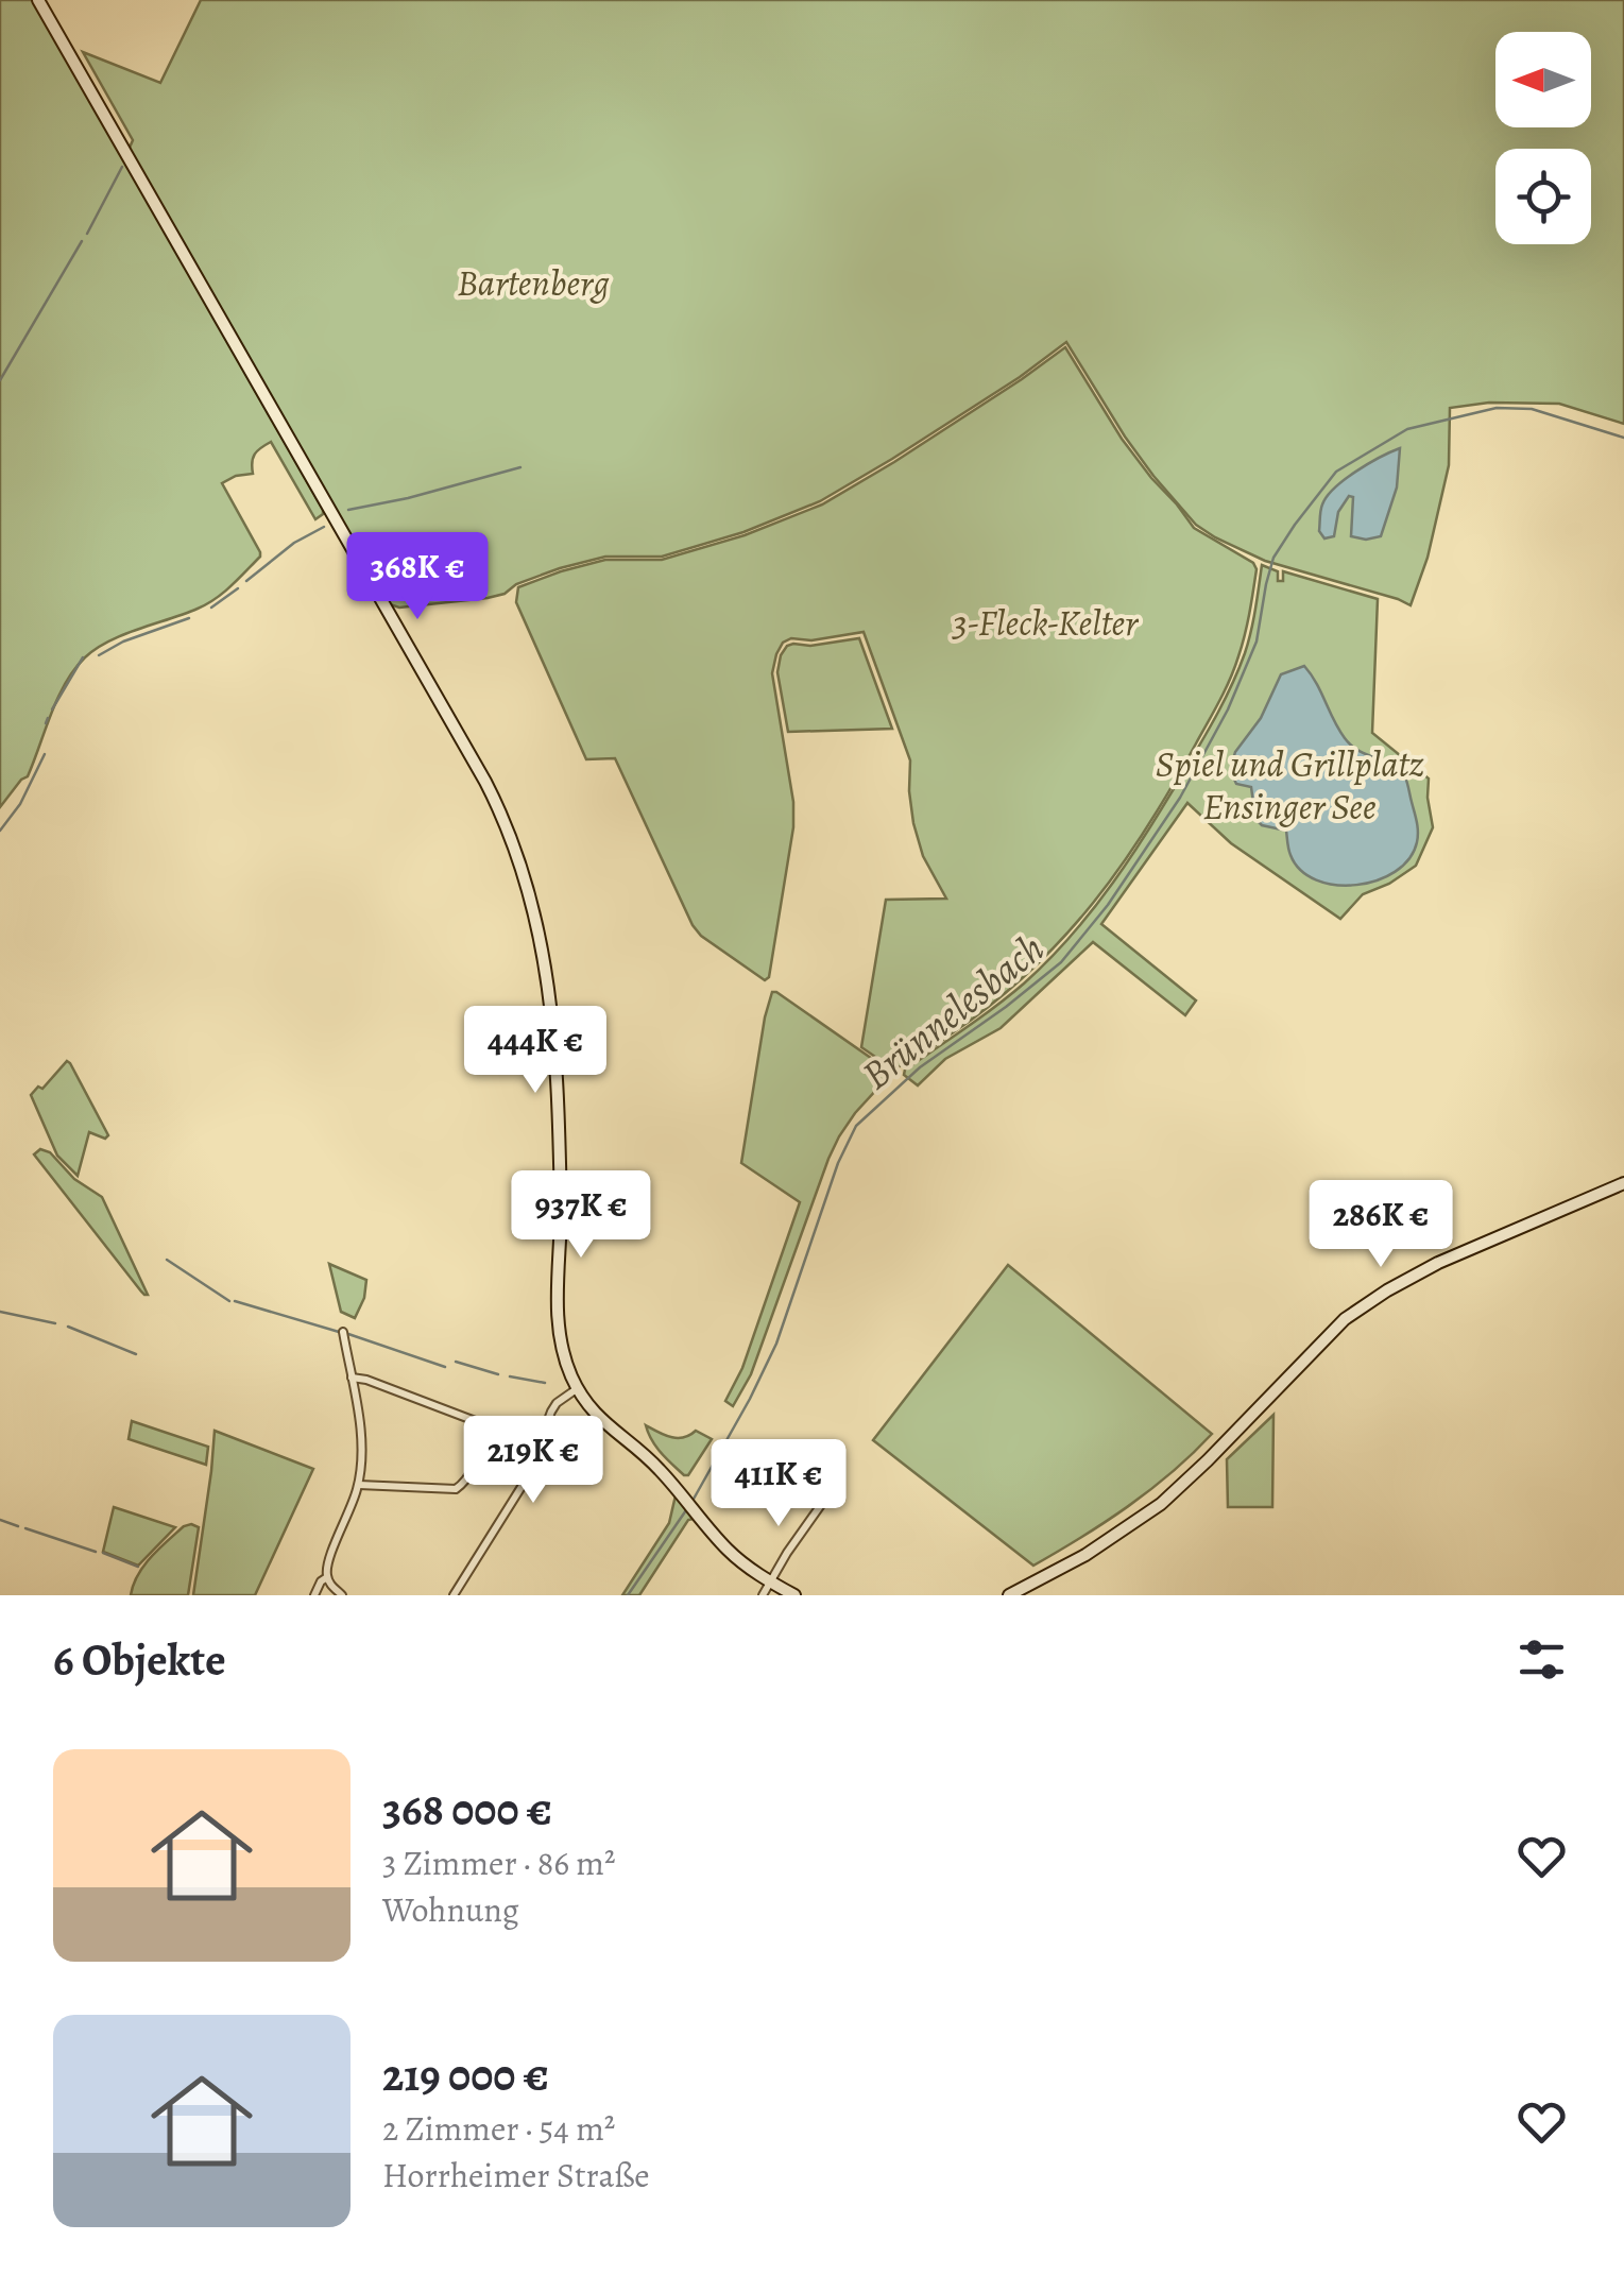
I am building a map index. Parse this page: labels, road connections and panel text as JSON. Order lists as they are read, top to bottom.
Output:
{
  "water": ["Brünnelesbach"],
  "parks": ["Bartenberg", "3-Fleck-Kelter", "Spiel und Grillplatz Ensinger See"],
  "north": "left",
  "page": {
    "price": [
      "368K €",
      "444K €",
      "937K €",
      "286K €",
      "219K €",
      "411K €"
    ],
    "heading": "6 Objekte",
    "list": [
      {
        "name": "368 000 €",
        "note": "3 Zimmer · 86 m² · Wohnung"
      },
      {
        "name": "219 000 €",
        "note": "2 Zimmer · 54 m² · Horrheimer Straße"
      }
    ]
  }
}
